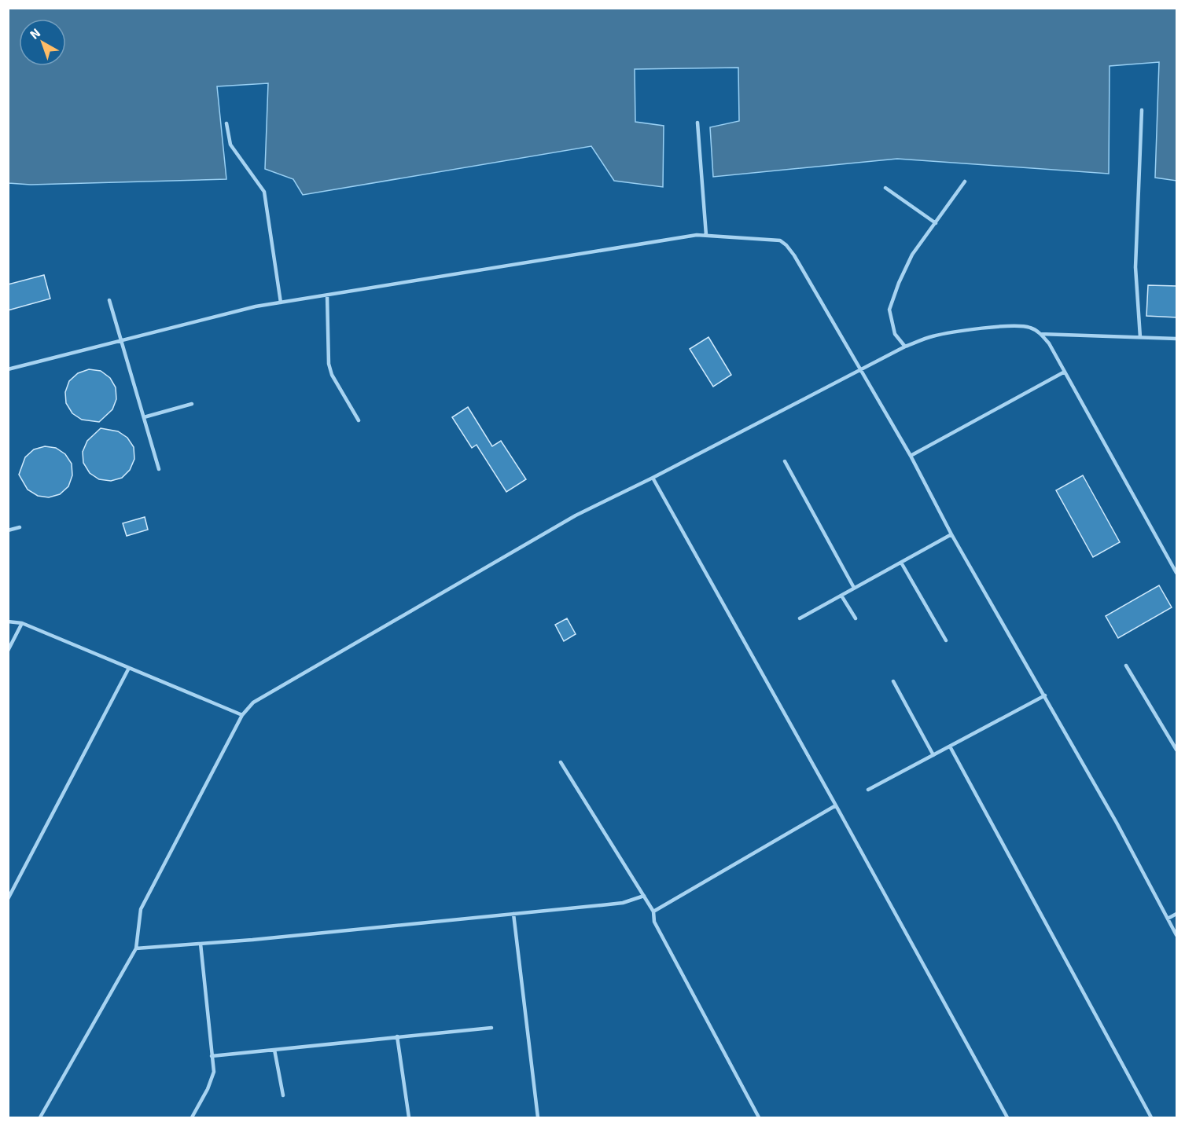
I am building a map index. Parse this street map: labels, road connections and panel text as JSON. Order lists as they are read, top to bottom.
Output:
{
  "north": "top left"
}
